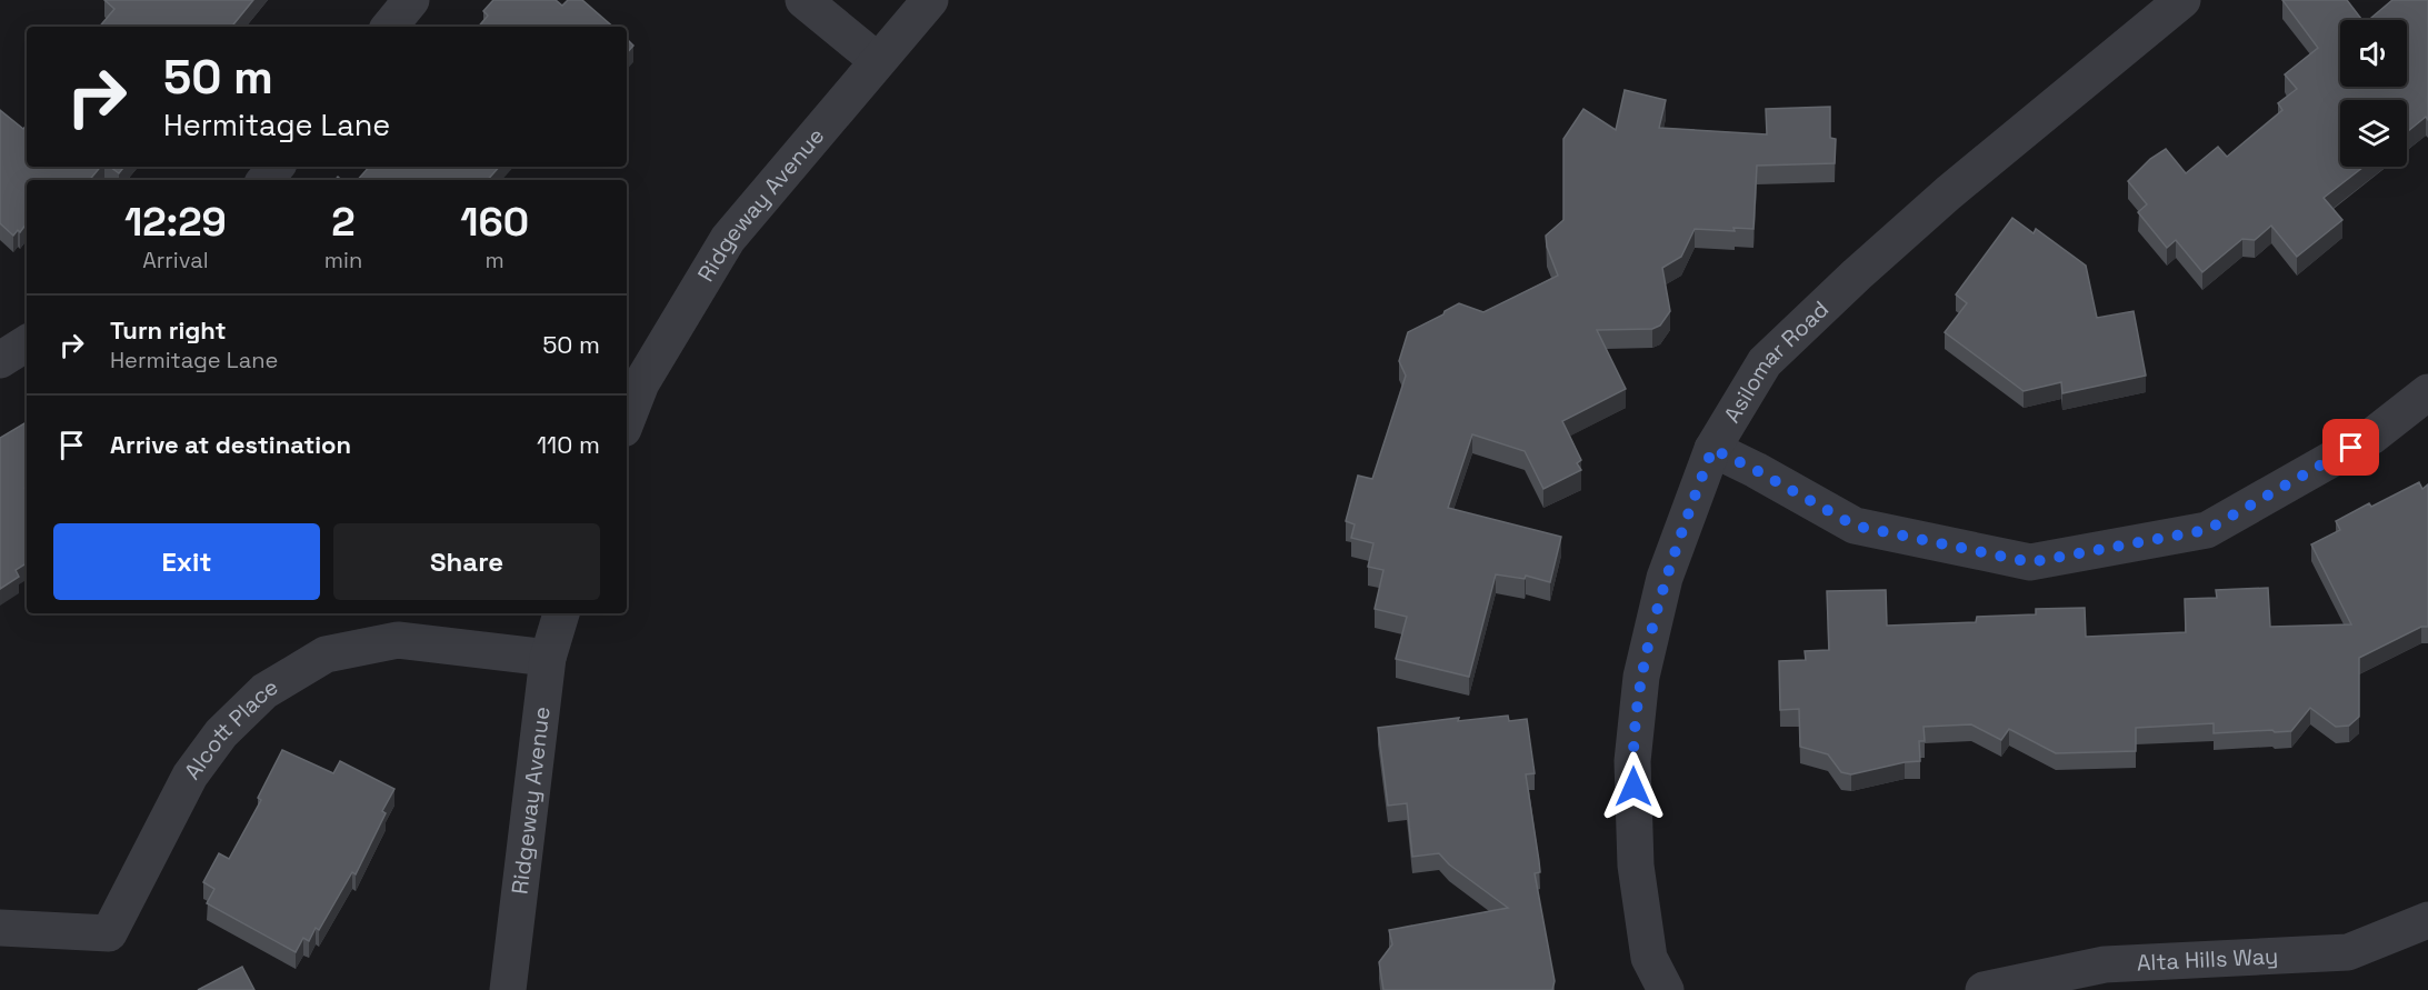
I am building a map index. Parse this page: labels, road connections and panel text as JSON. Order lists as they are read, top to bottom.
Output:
{
  "streets": {
    "street": [
      "Ridgeway Avenue",
      "Asilomar Road",
      "Alcott Place",
      "Alta Hills Way"
    ]
  },
  "crossings": [
    ["Ridgeway Avenue", "Alcott Place"]
  ],
  "page": {
    "turn": ["50 m", "Hermitage Lane"],
    "eta": [
      "12:29",
      "Arrival",
      "2",
      "min",
      "160",
      "m"
    ],
    "list": [
      {
        "name": "Turn right",
        "note": "Hermitage Lane",
        "value": "50 m"
      },
      {
        "name": "Arrive at destination",
        "value": "110 m"
      }
    ],
    "buttons": ["Exit", "Share"]
  }
}
